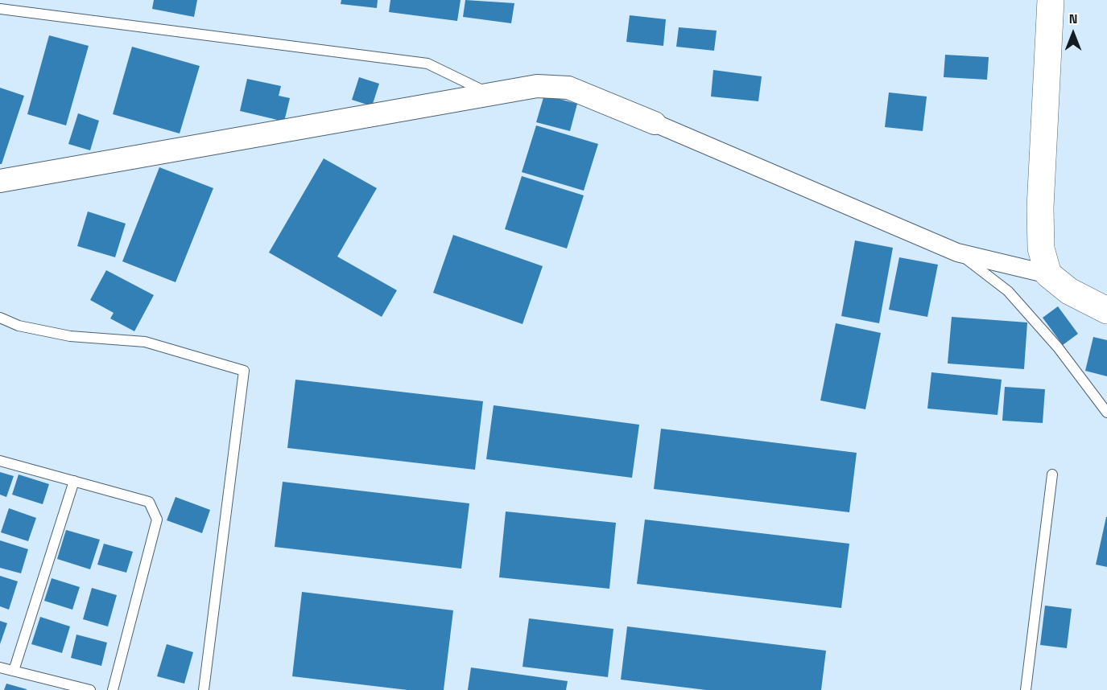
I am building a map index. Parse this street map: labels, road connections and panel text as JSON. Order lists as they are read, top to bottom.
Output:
{
  "north": "top"
}
